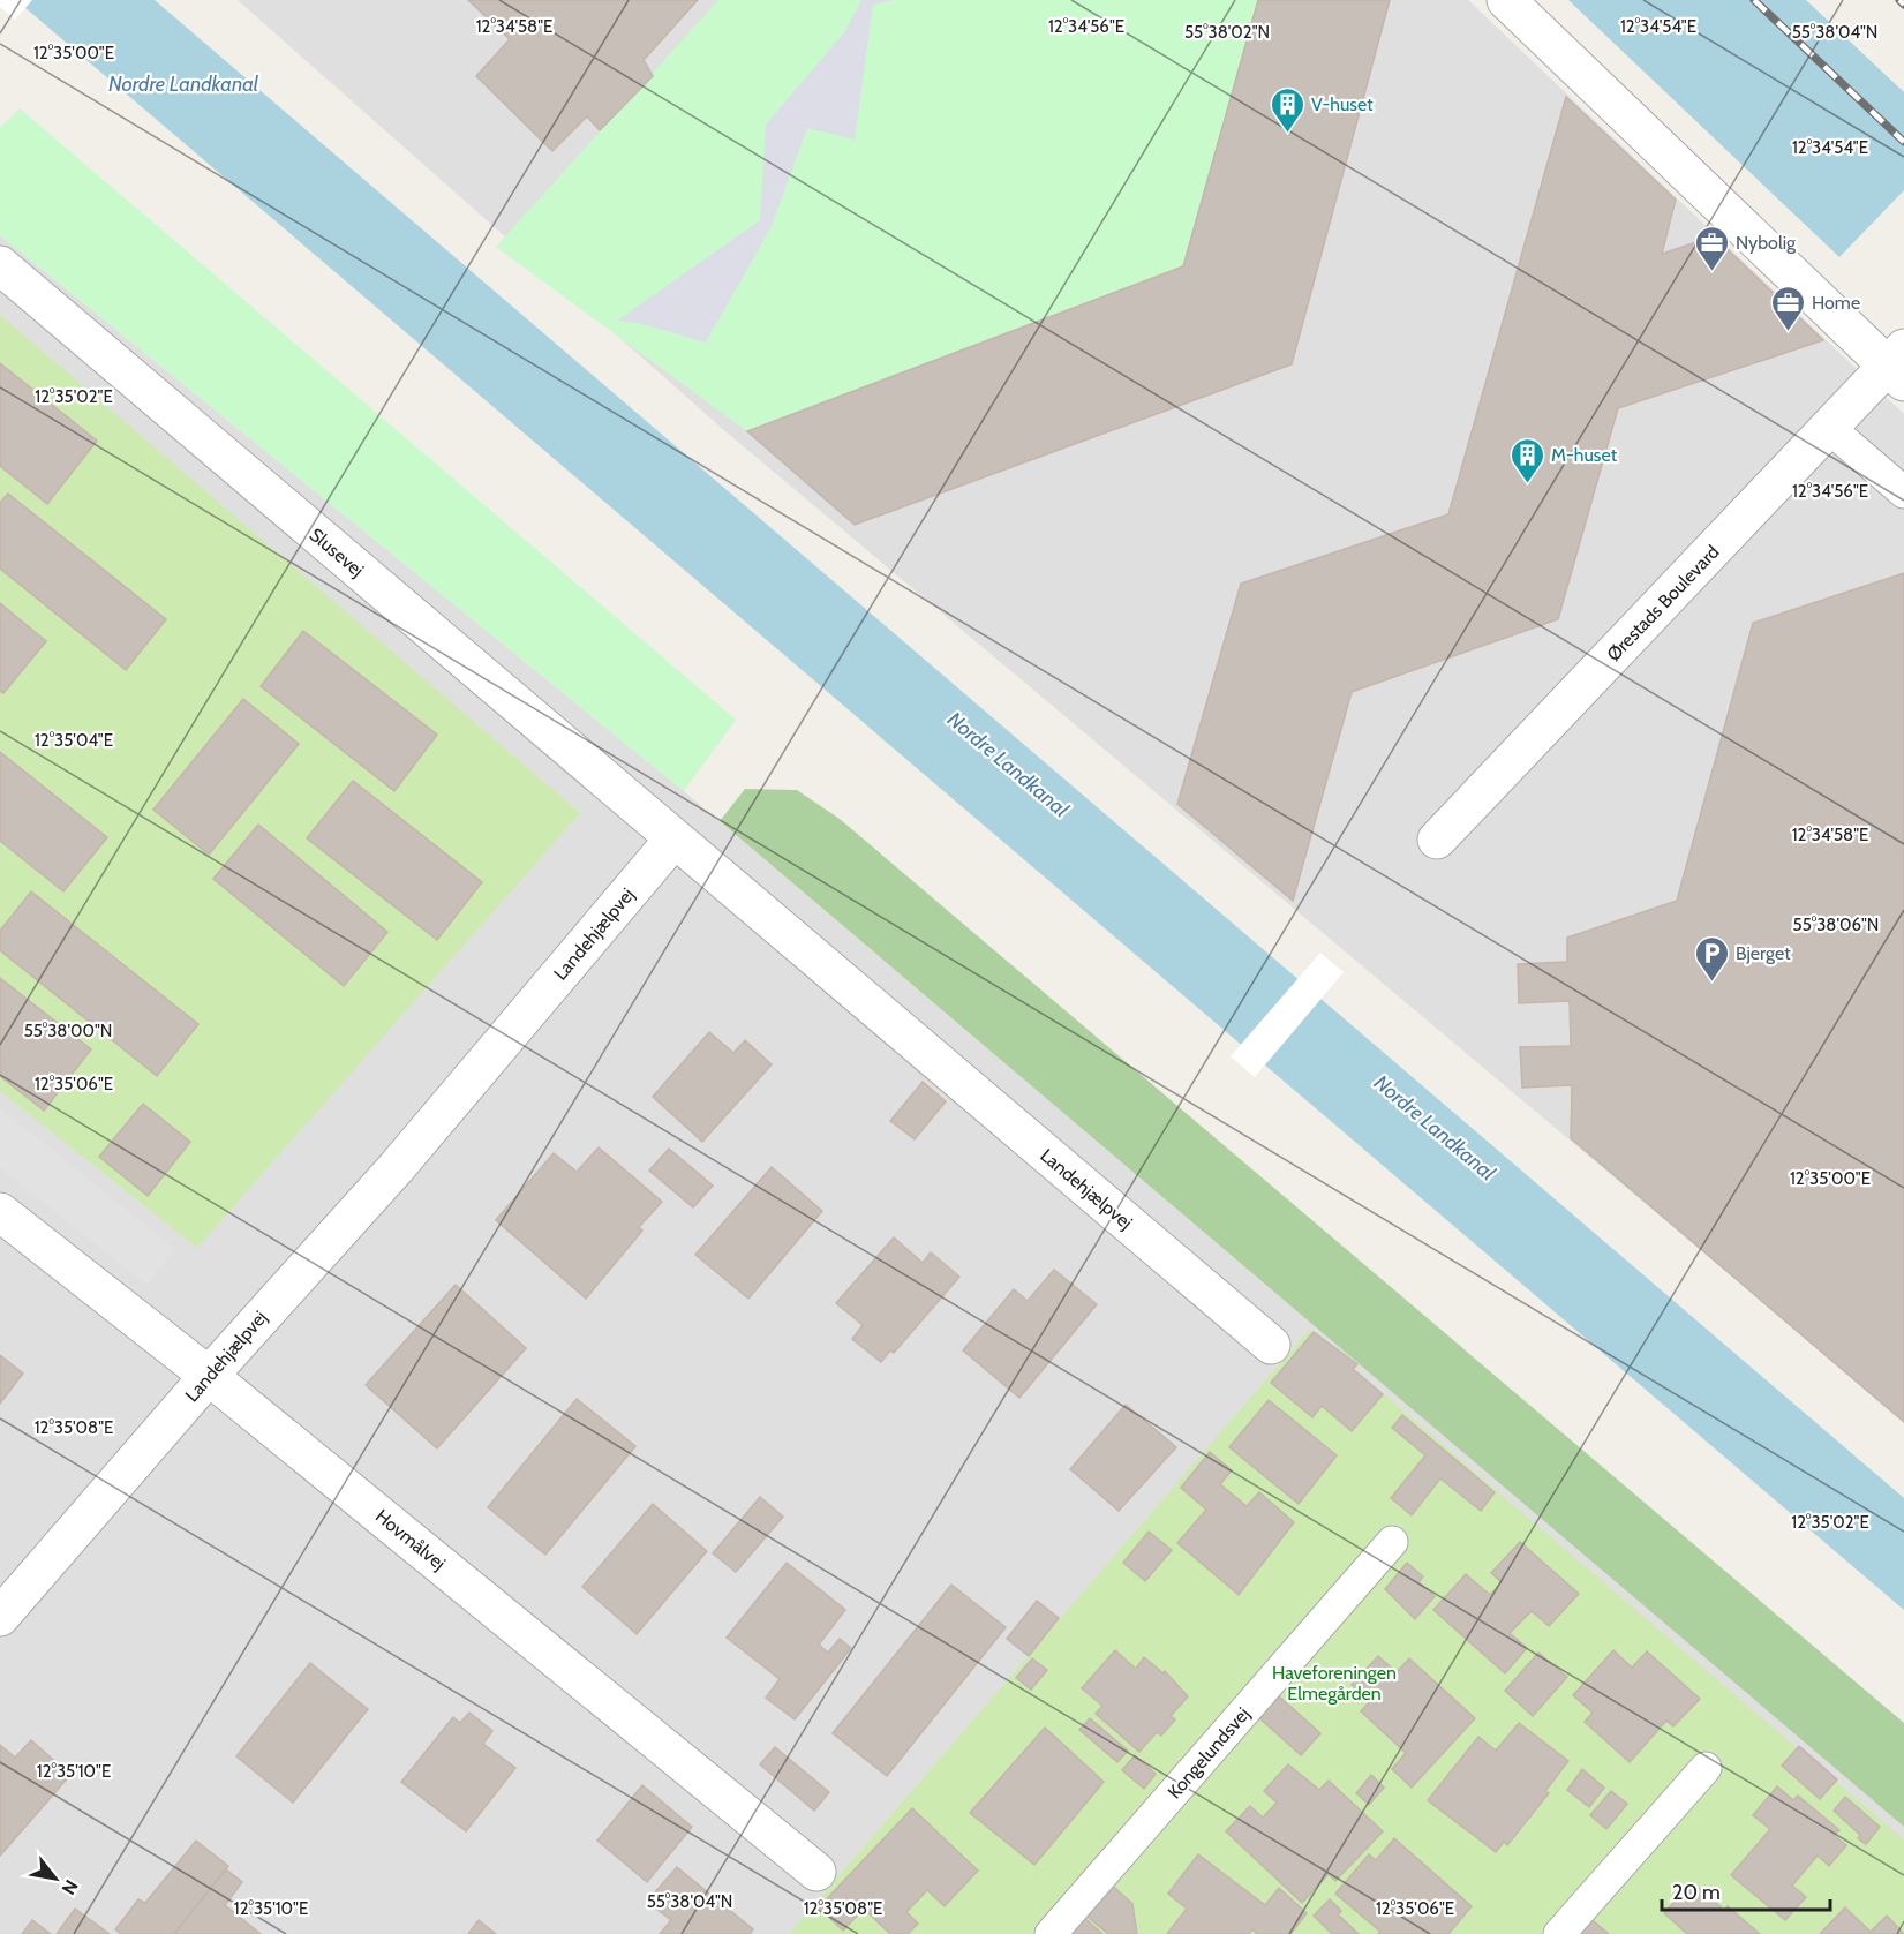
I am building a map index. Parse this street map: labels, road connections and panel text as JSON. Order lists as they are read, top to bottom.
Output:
{
  "streets": {
    "street": [
      "Slusevej",
      "Ørestads Boulevard",
      "Landehjælpvej",
      "Hovmålvej"
    ],
    "lane": ["Kongelundsvej"]
  },
  "crossings": [
    ["Slusevej", "Landehjælpvej"],
    ["Landehjælpvej", "Hovmålvej"]
  ],
  "water": ["Nordre Landkanal"],
  "parks": ["Haveforeningen Elmegården"],
  "places": {
    "building": ["V-huset", "M-huset"],
    "office": ["Nybolig", "Home"],
    "parking": ["Bjerget"]
  },
  "scale_bar": "20 m",
  "north": "bottom right",
  "coordinates": [
    "12°34'58\"E",
    "12°34'56\"E",
    "12°34'54\"E",
    "55°38'02\"N",
    "55°38'04\"N",
    "12°35'00\"E",
    "12°35'02\"E",
    "12°35'04\"E",
    "55°38'06\"N",
    "55°38'00\"N",
    "12°35'06\"E",
    "12°35'08\"E",
    "12°35'10\"E"
  ]
}
